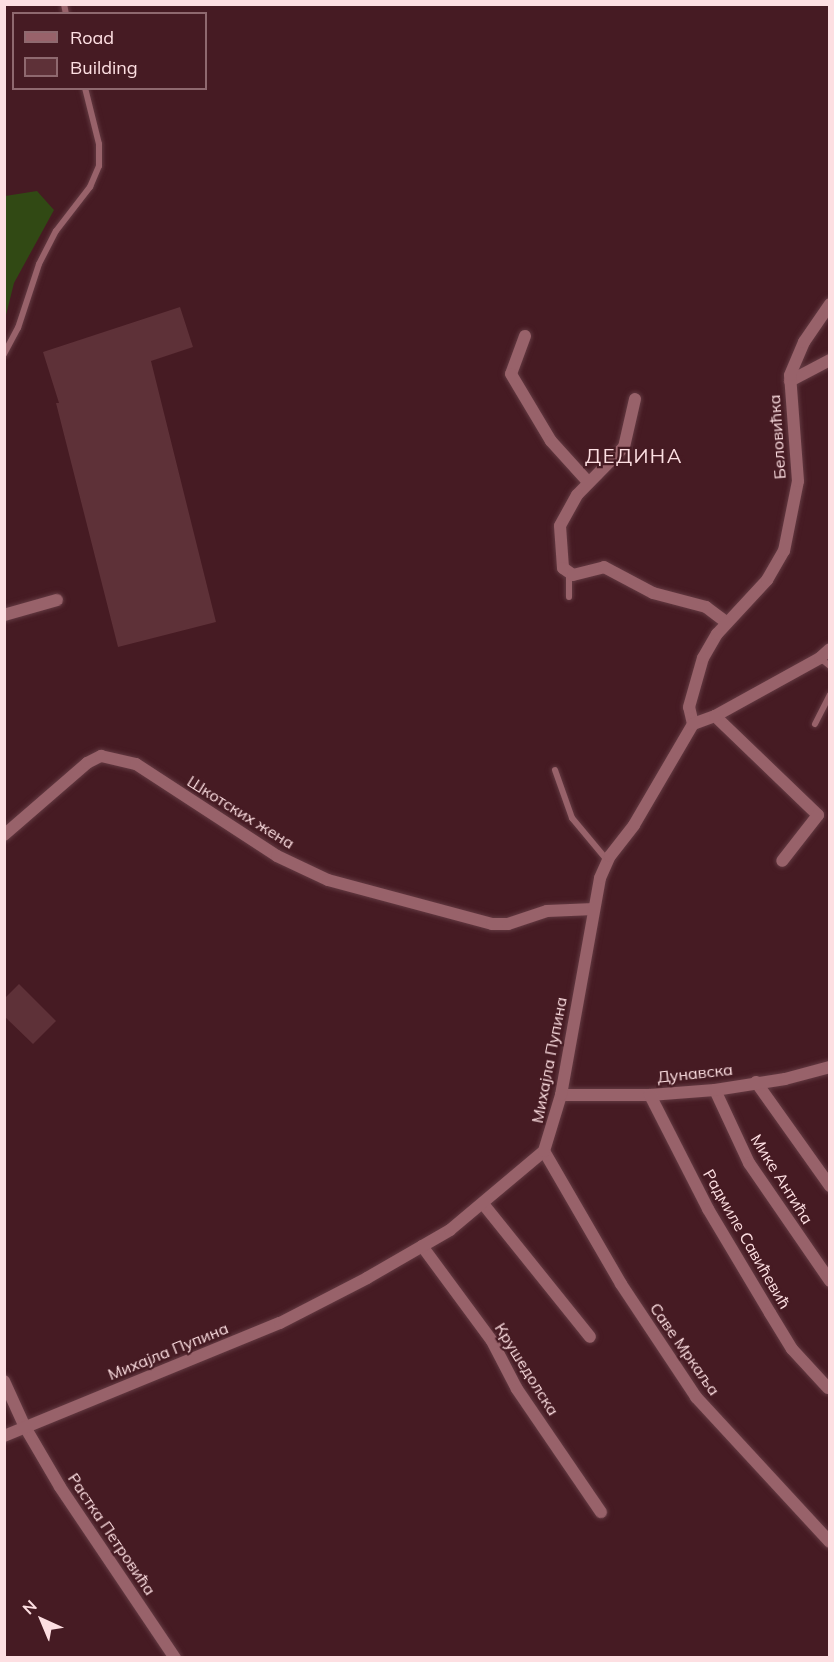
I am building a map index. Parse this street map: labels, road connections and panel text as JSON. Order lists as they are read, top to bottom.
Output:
{
  "streets": {
    "street": [
      "Беловићка",
      "Шкотских жена",
      "Михајла Пупина",
      "Дунавска",
      "Мике Антића",
      "Радмиле Савићевић",
      "Саве Мркаља",
      "Крушедолска",
      "Растка Петровића"
    ]
  },
  "crossings": [
    ["Беловићка", "Михајла Пупина"],
    ["Шкотских жена", "Михајла Пупина"],
    ["Михајла Пупина", "Дунавска"],
    ["Михајла Пупина", "Саве Мркаља"],
    ["Михајла Пупина", "Крушедолска"],
    ["Михајла Пупина", "Растка Петровића"],
    ["Дунавска", "Мике Антића"],
    ["Дунавска", "Радмиле Савићевић"]
  ],
  "districts": ["ДЕДИНА"],
  "legend": ["Road", "Building"],
  "north": "top left"
}
